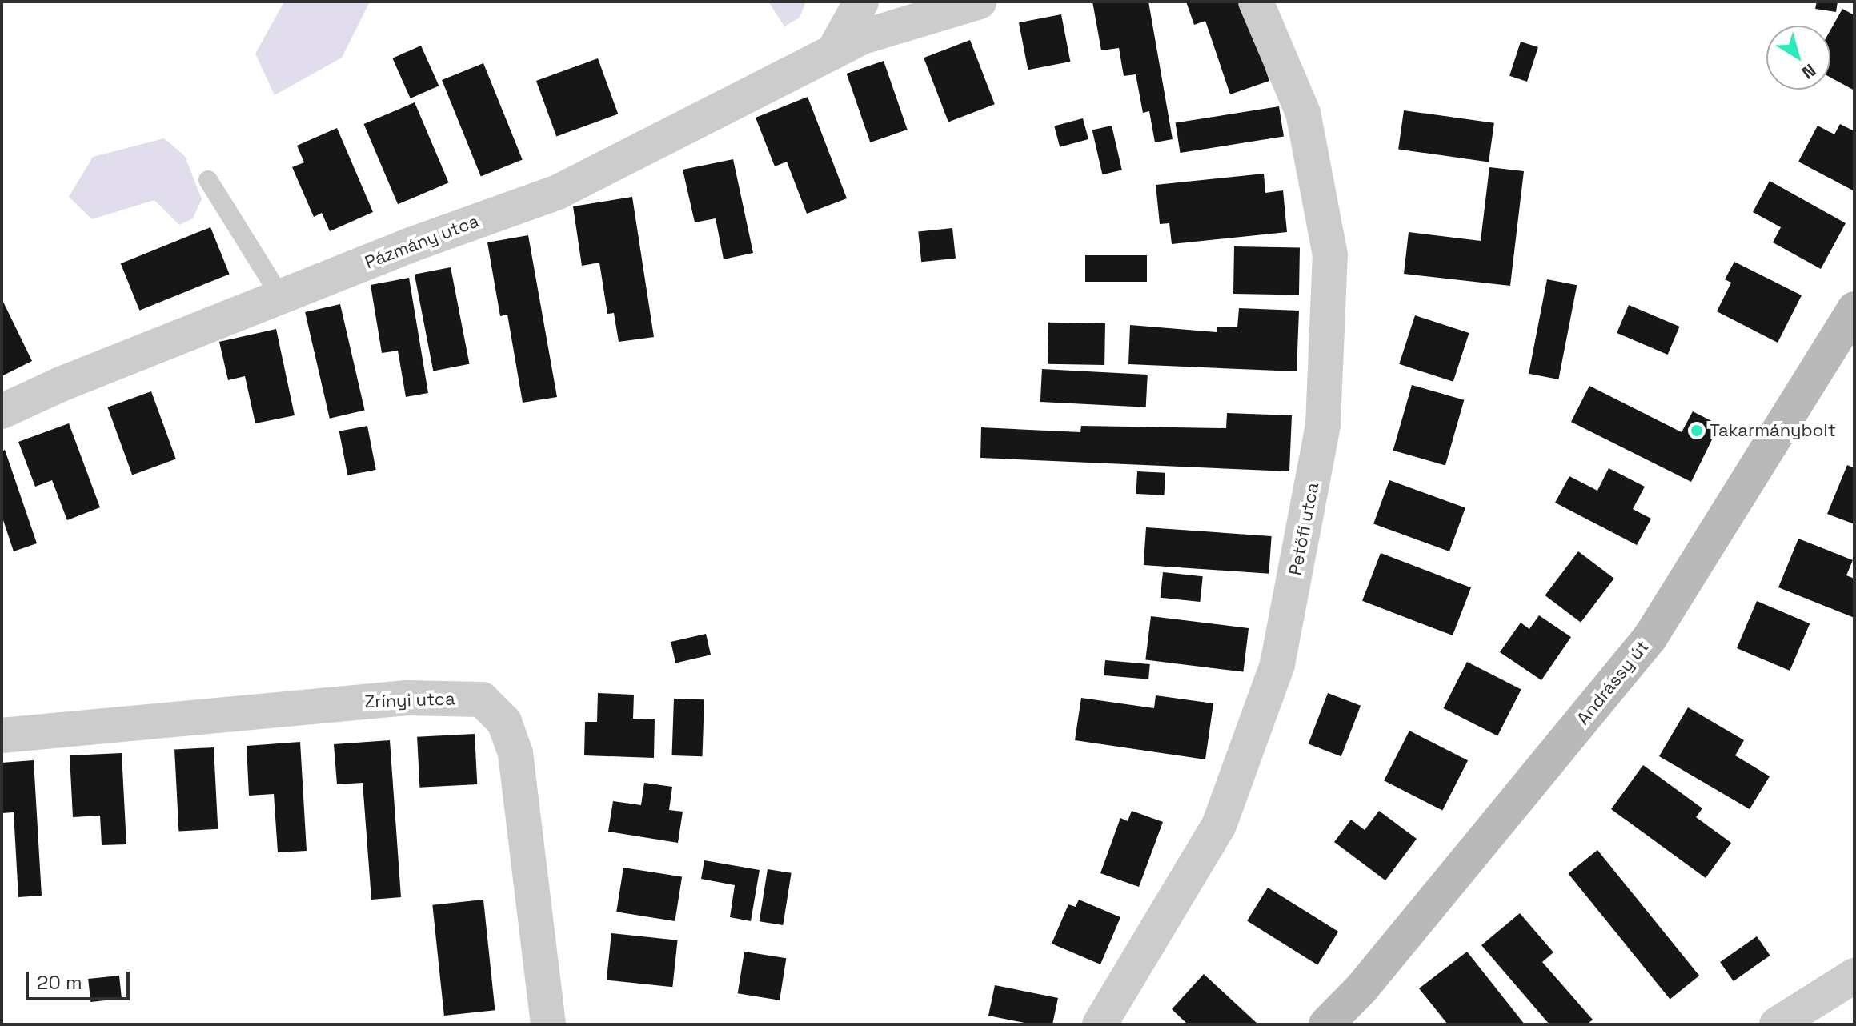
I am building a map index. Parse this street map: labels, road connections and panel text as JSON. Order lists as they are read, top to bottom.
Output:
{
  "streets": {
    "main road": ["Andrássy út"],
    "street": ["Pázmány utca", "Petőfi utca", "Zrínyi utca"]
  },
  "places": ["Takarmánybolt"],
  "scale_bar": "20 m",
  "north": "bottom right"
}
